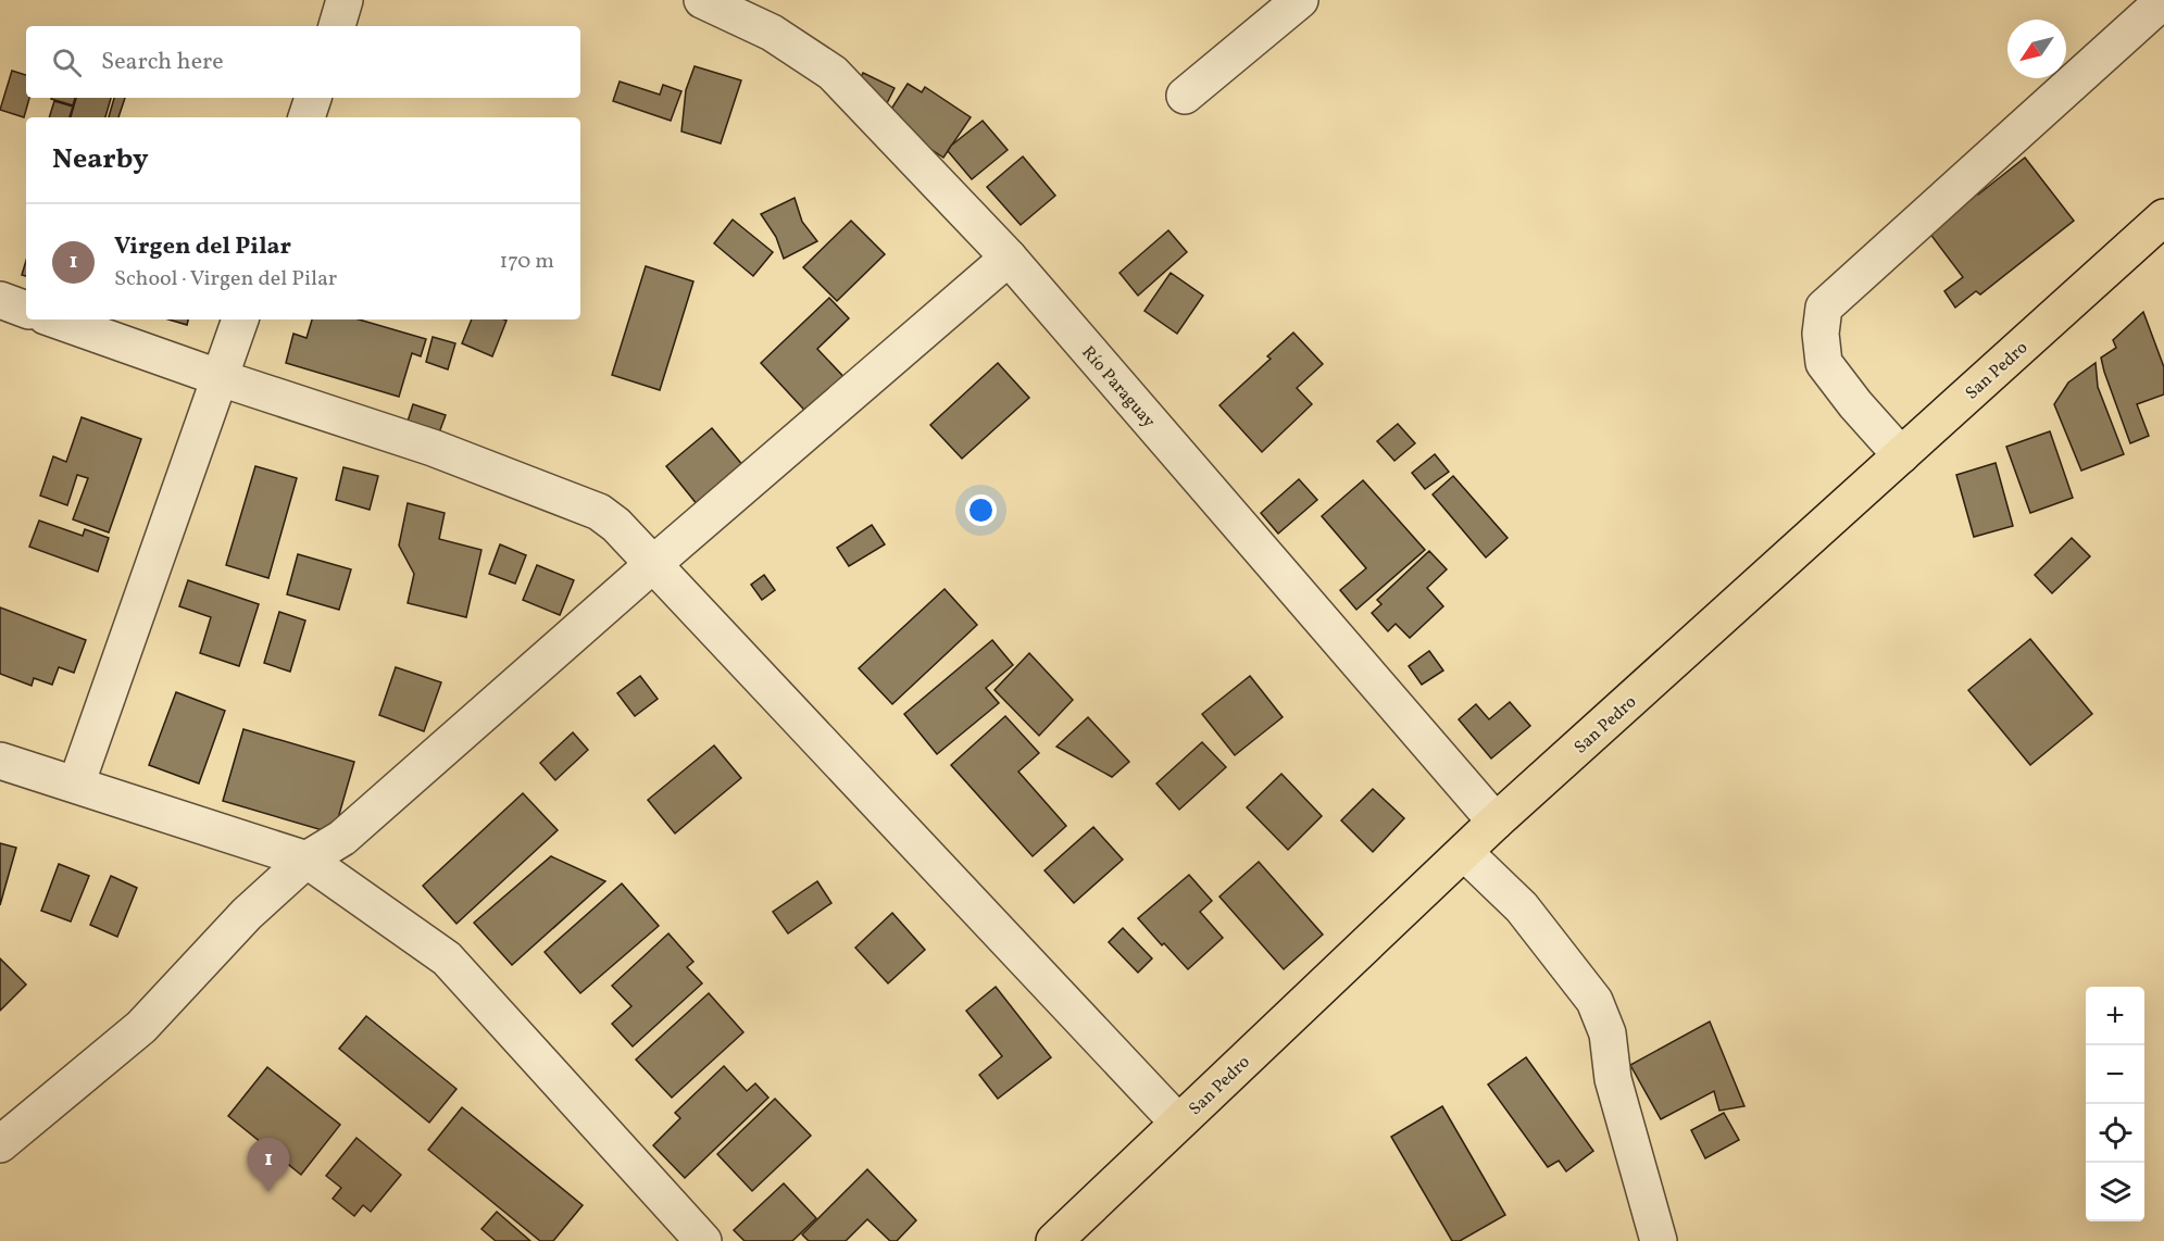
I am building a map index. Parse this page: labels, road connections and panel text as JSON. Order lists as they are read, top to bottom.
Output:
{
  "streets": {
    "main road": ["San Pedro"],
    "street": ["Río Paraguay"]
  },
  "crossings": [
    ["San Pedro", "Río Paraguay"]
  ],
  "north": "bottom left",
  "page": {
    "search": "Search here",
    "heading": "Nearby",
    "list": [
      {
        "mark": "1",
        "name": "Virgen del Pilar",
        "note": "School · Virgen del Pilar",
        "value": "170 m"
      }
    ],
    "map_buttons": ["+", "−"],
    "pins": "1"
  }
}
